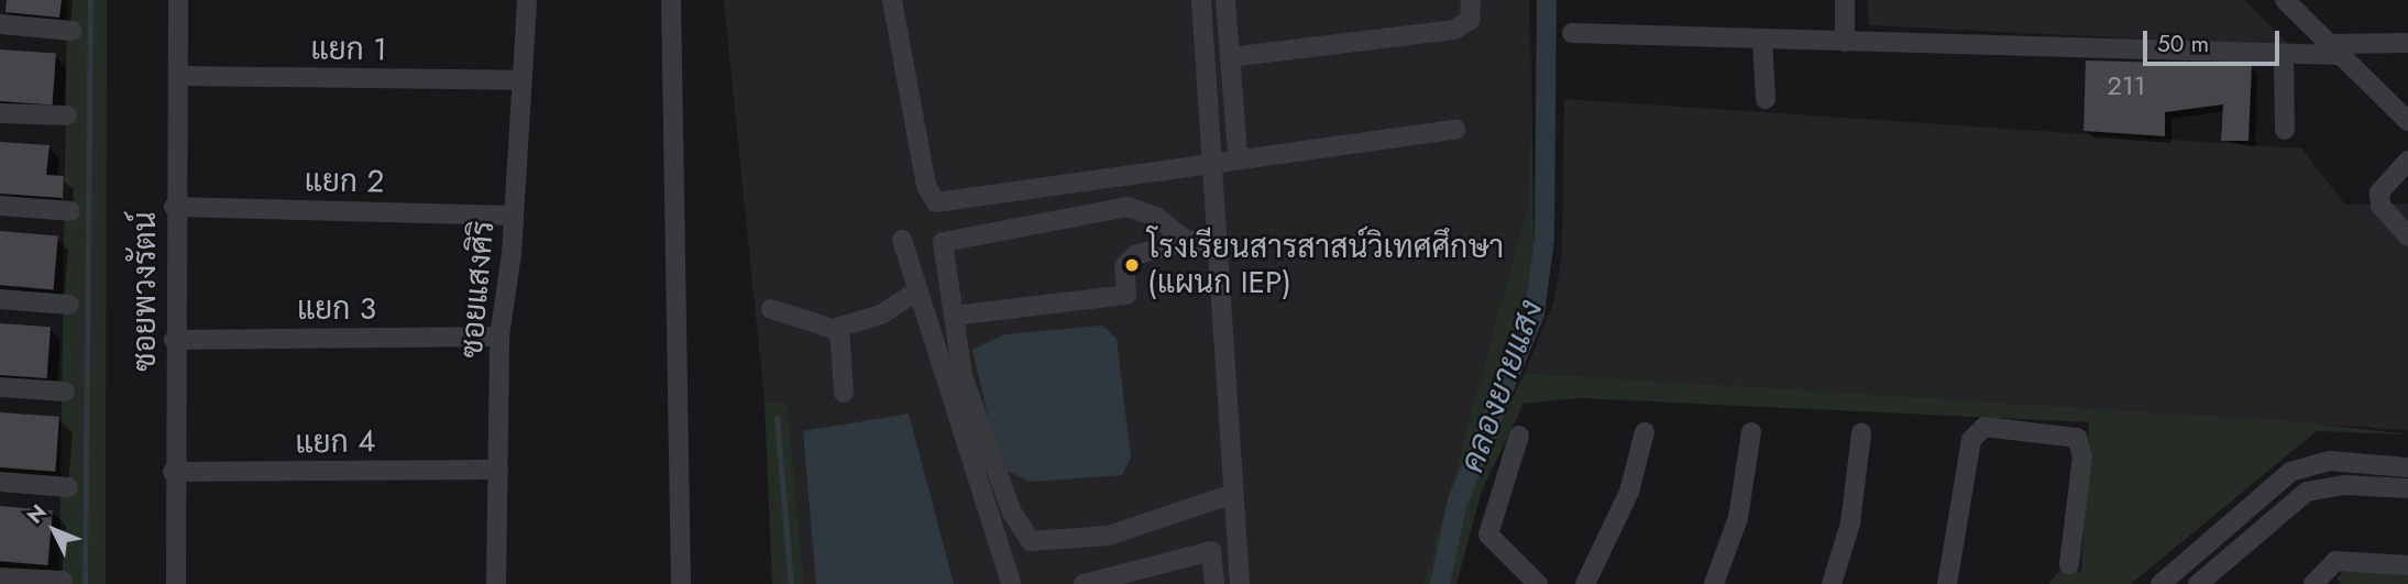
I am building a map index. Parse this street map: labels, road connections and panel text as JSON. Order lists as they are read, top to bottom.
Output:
{
  "streets": {
    "street": [
      "แยก 1",
      "แยก 2",
      "ซอยแสงศิริ",
      "ซอยพวงรัตน์",
      "แยก 3",
      "แยก 4"
    ]
  },
  "crossings": [
    ["แยก 1", "ซอยแสงศิริ"],
    ["แยก 1", "ซอยพวงรัตน์"],
    ["แยก 2", "ซอยแสงศิริ"],
    ["แยก 2", "ซอยพวงรัตน์"],
    ["ซอยแสงศิริ", "แยก 3"],
    ["ซอยแสงศิริ", "แยก 4"],
    ["ซอยพวงรัตน์", "แยก 3"],
    ["ซอยพวงรัตน์", "แยก 4"]
  ],
  "water": ["คลองยายแสง"],
  "places": ["โรงเรียนสารสาสน์วิเทศศึกษา (แผนก IEP)"],
  "house_numbers": ["211"],
  "scale_bar": "50 m",
  "north": "top left"
}
